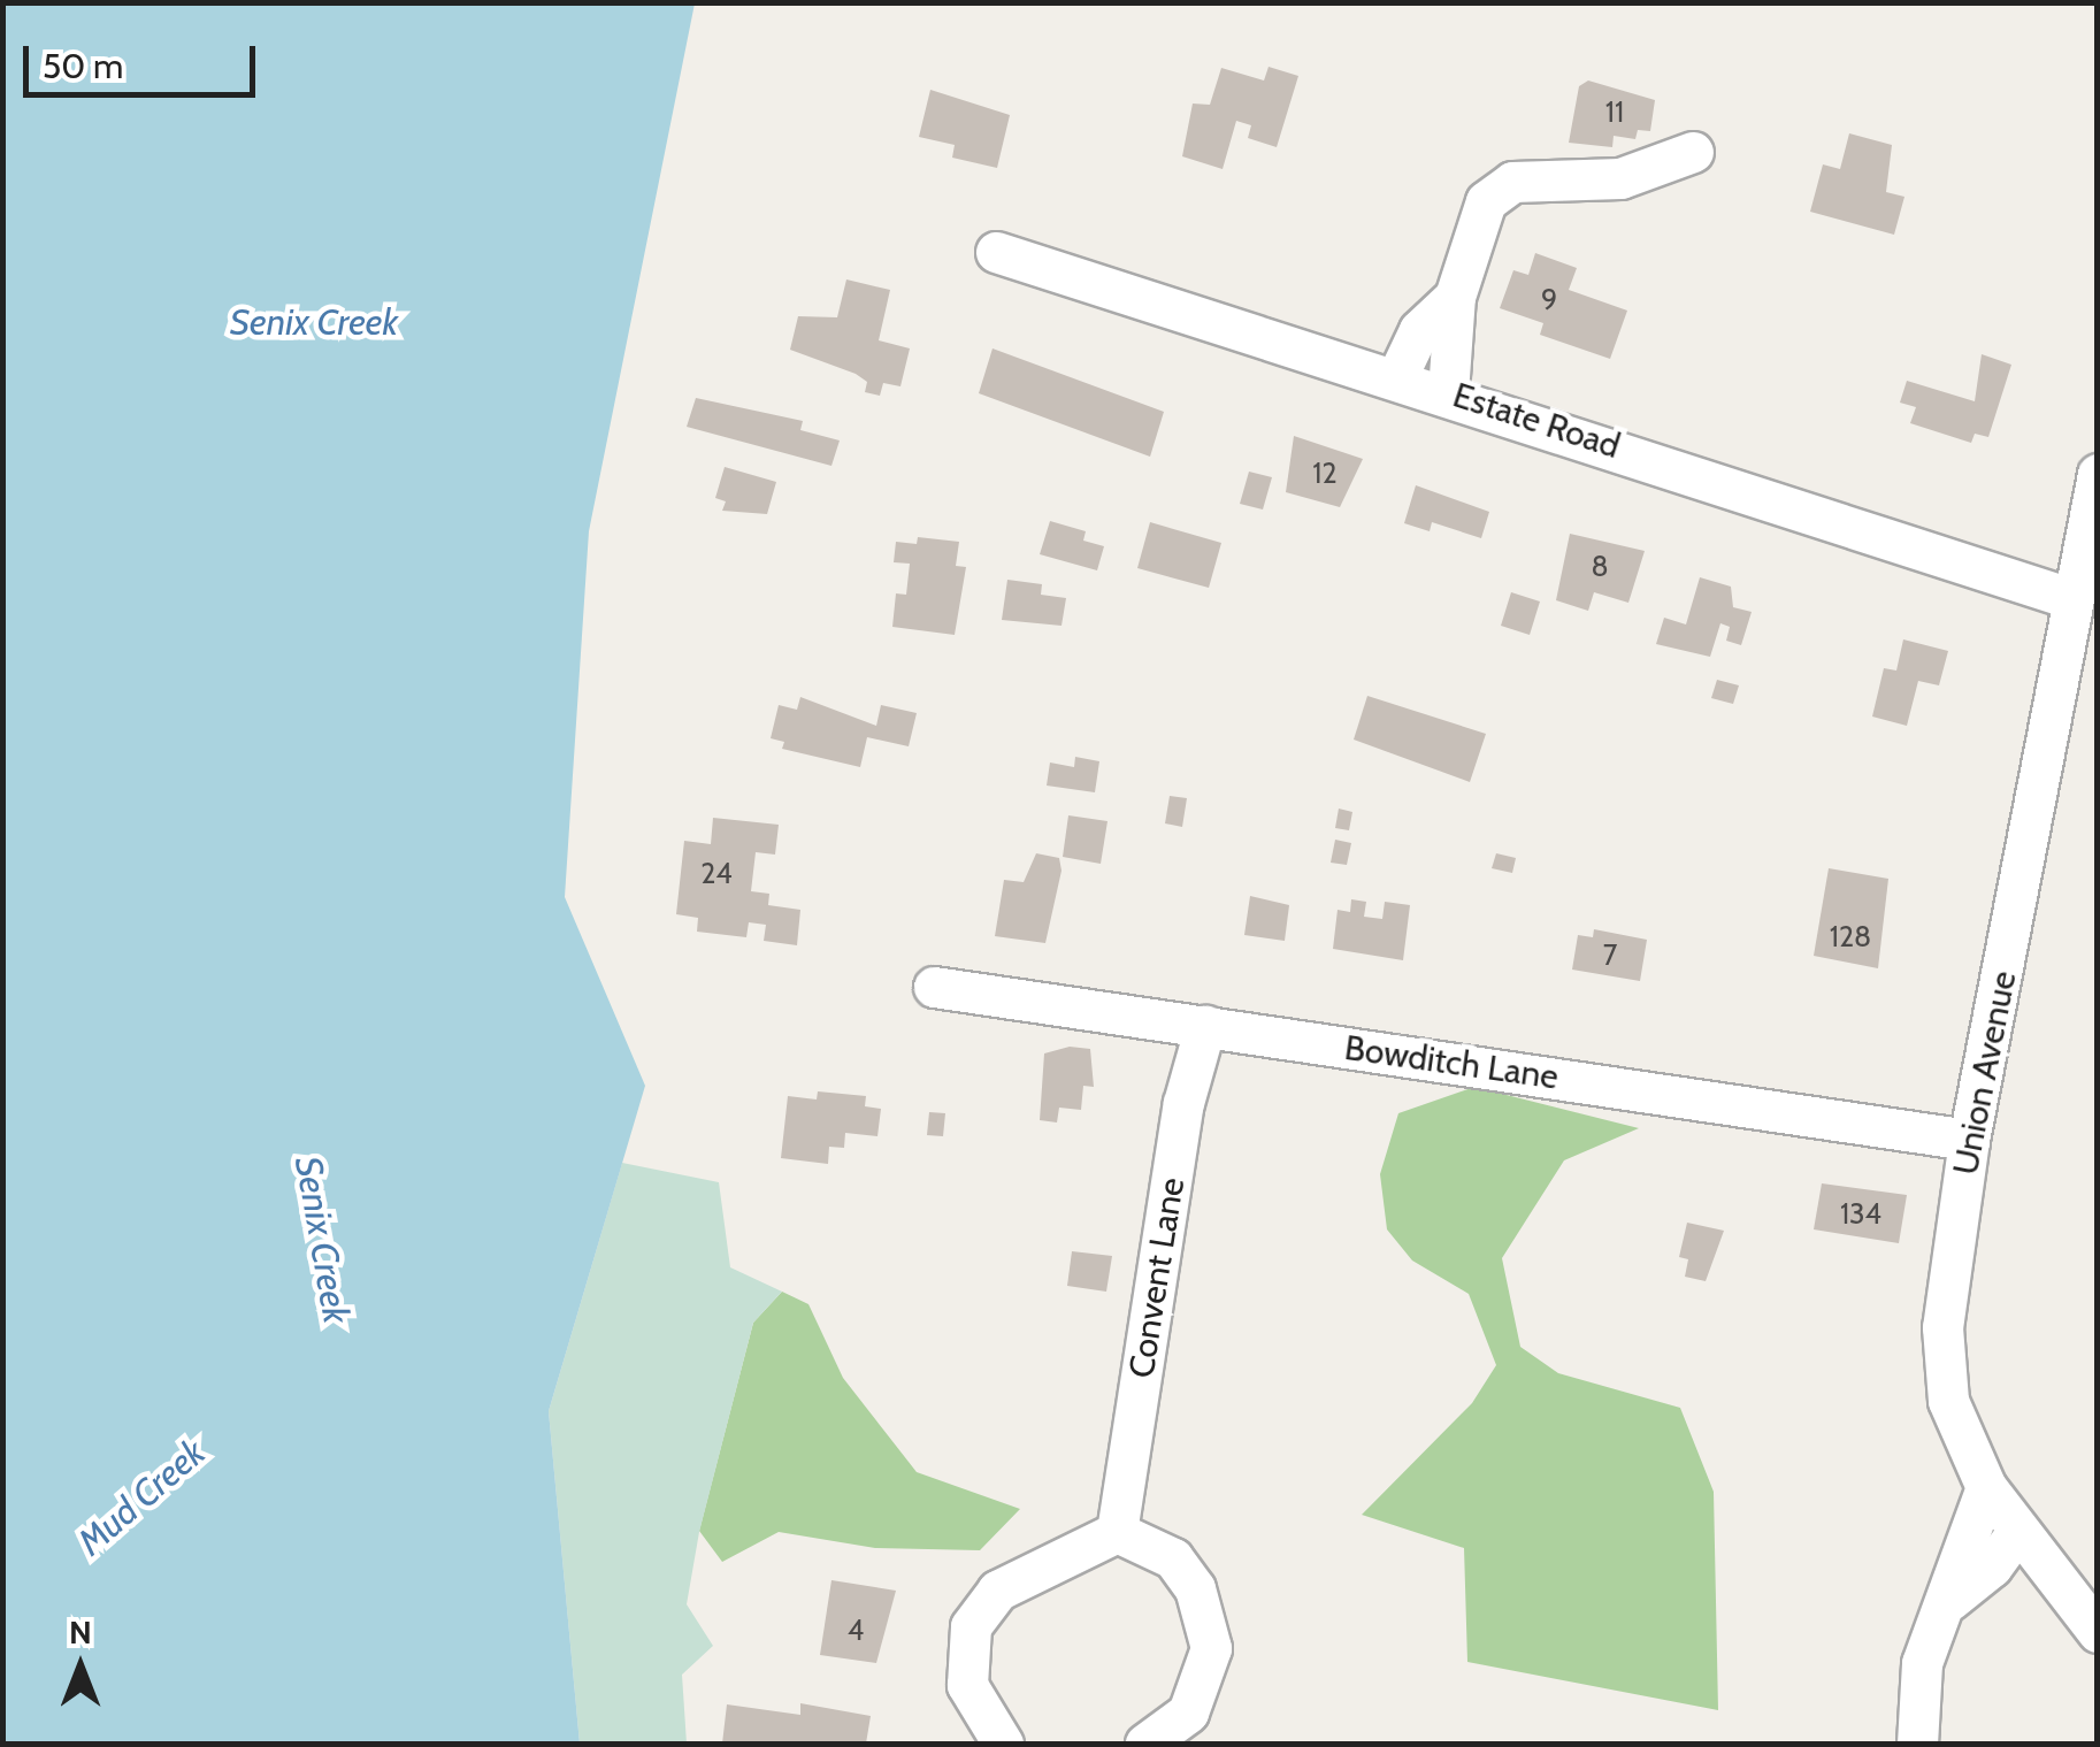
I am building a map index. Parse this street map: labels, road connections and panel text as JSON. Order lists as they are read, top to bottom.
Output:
{
  "streets": {
    "street": [
      "Estate Road",
      "Bowditch Lane",
      "Union Avenue",
      "Convent Lane"
    ]
  },
  "crossings": [
    ["Estate Road", "Union Avenue"],
    ["Bowditch Lane", "Union Avenue"],
    ["Bowditch Lane", "Convent Lane"]
  ],
  "water": ["Senix Creek", "Mud Creek"],
  "house_numbers": [
    "11",
    "9",
    "12",
    "8",
    "24",
    "128",
    "7",
    "134",
    "4"
  ],
  "scale_bar": "50 m",
  "north": "top"
}
